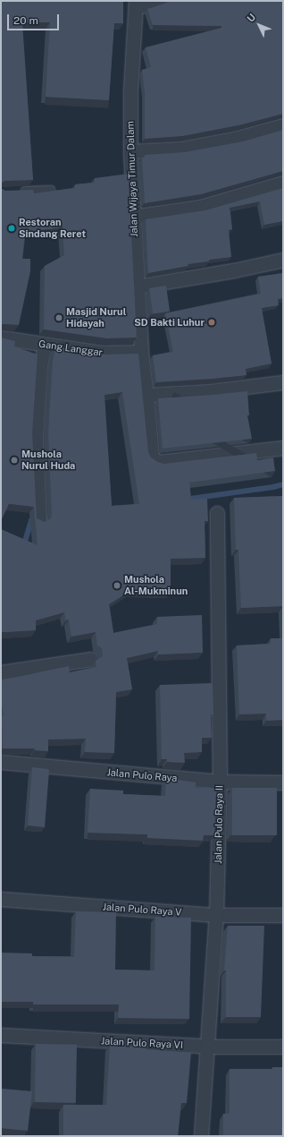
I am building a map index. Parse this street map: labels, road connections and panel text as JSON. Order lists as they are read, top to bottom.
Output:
{
  "streets": {
    "street": [
      "Jalan Wijaya Timur Dalam",
      "Gang Langgar",
      "Jalan Pulo Raya",
      "Jalan Pulo Raya II",
      "Jalan Pulo Raya V",
      "Jalan Pulo Raya VI"
    ]
  },
  "crossings": [
    ["Jalan Wijaya Timur Dalam", "Gang Langgar"],
    ["Jalan Pulo Raya", "Jalan Pulo Raya II"],
    ["Jalan Pulo Raya II", "Jalan Pulo Raya V"],
    ["Jalan Pulo Raya II", "Jalan Pulo Raya VI"]
  ],
  "places": [
    "Restoran Sindang Reret",
    "Masjid Nurul Hidayah",
    "SD Bakti Luhur",
    "Mushola Nurul Huda",
    "Mushola Al-Mukminun"
  ],
  "scale_bar": "20 m",
  "north": "top left"
}
